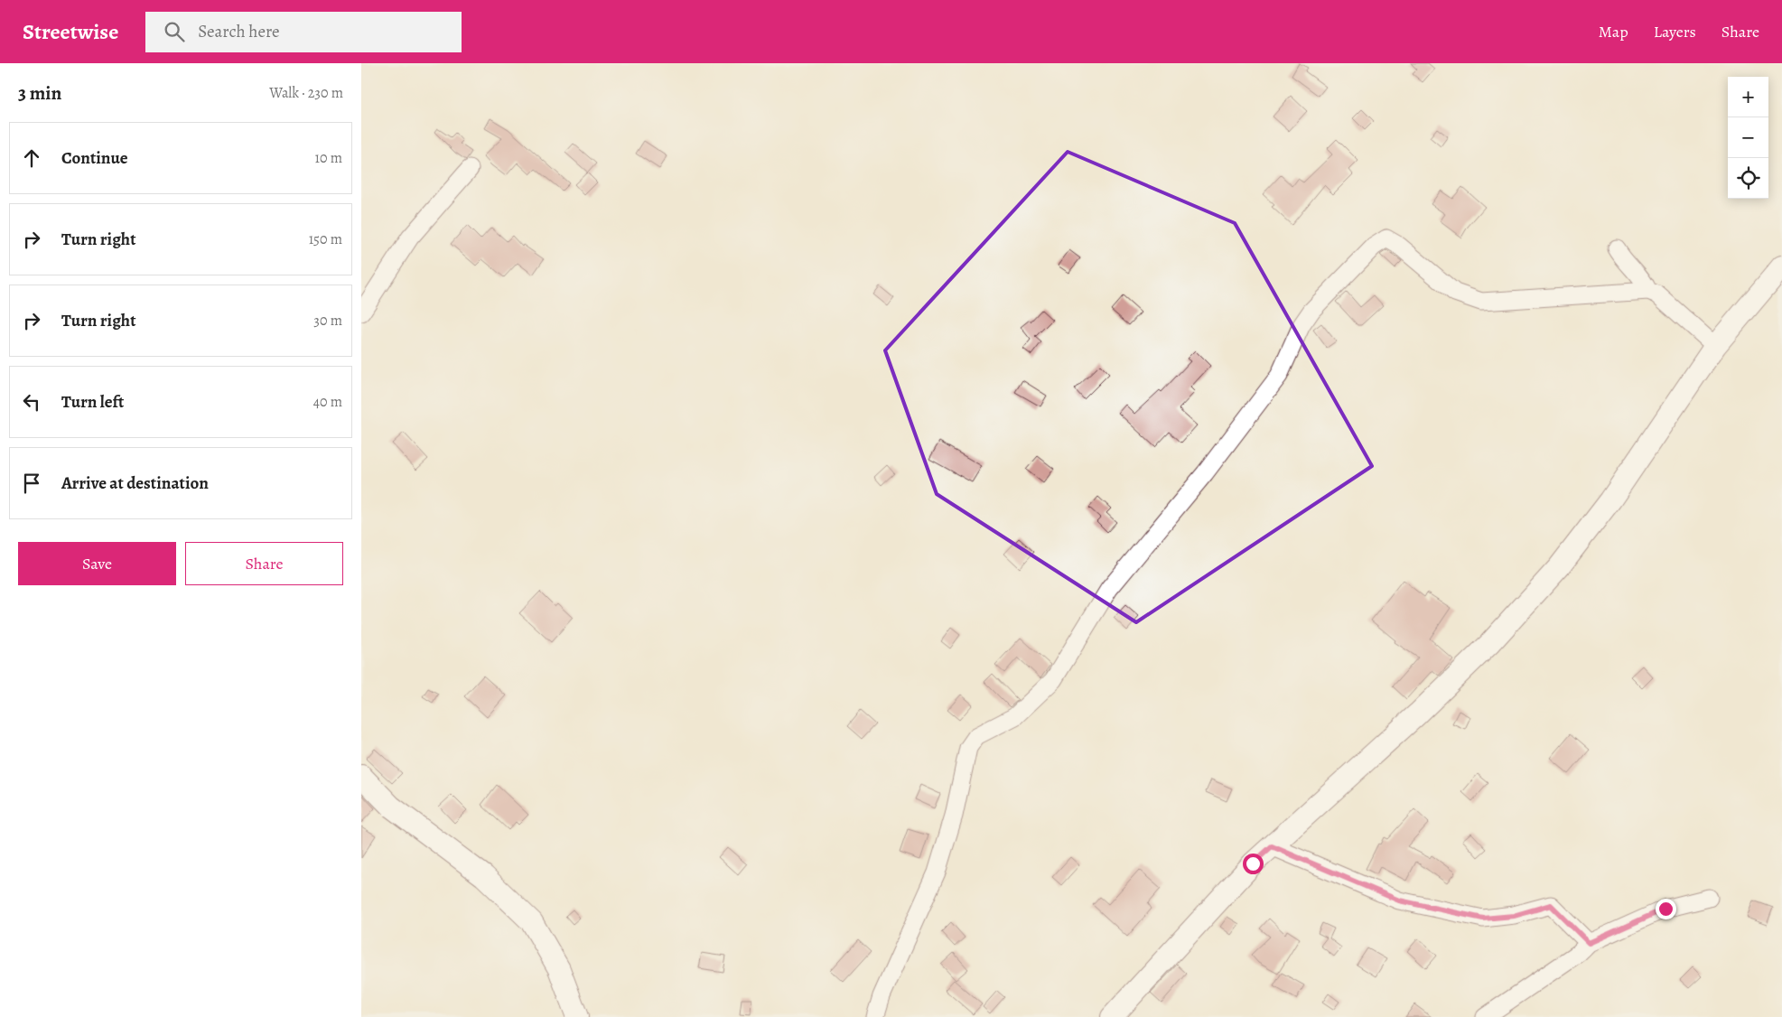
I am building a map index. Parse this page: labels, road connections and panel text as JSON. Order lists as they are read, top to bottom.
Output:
{
  "page": {
    "header": "Streetwise",
    "search": "Search here",
    "nav": ["Map", "Layers", "Share"],
    "heading": ["3 min", "Walk · 230 m"],
    "map_buttons": ["+", "−"],
    "list": [
      ["Continue", "10 m"],
      ["Turn right", "150 m"],
      ["Turn right", "30 m"],
      ["Turn left", "40 m"],
      "Arrive at destination"
    ],
    "buttons": ["Save", "Share"]
  }
}
